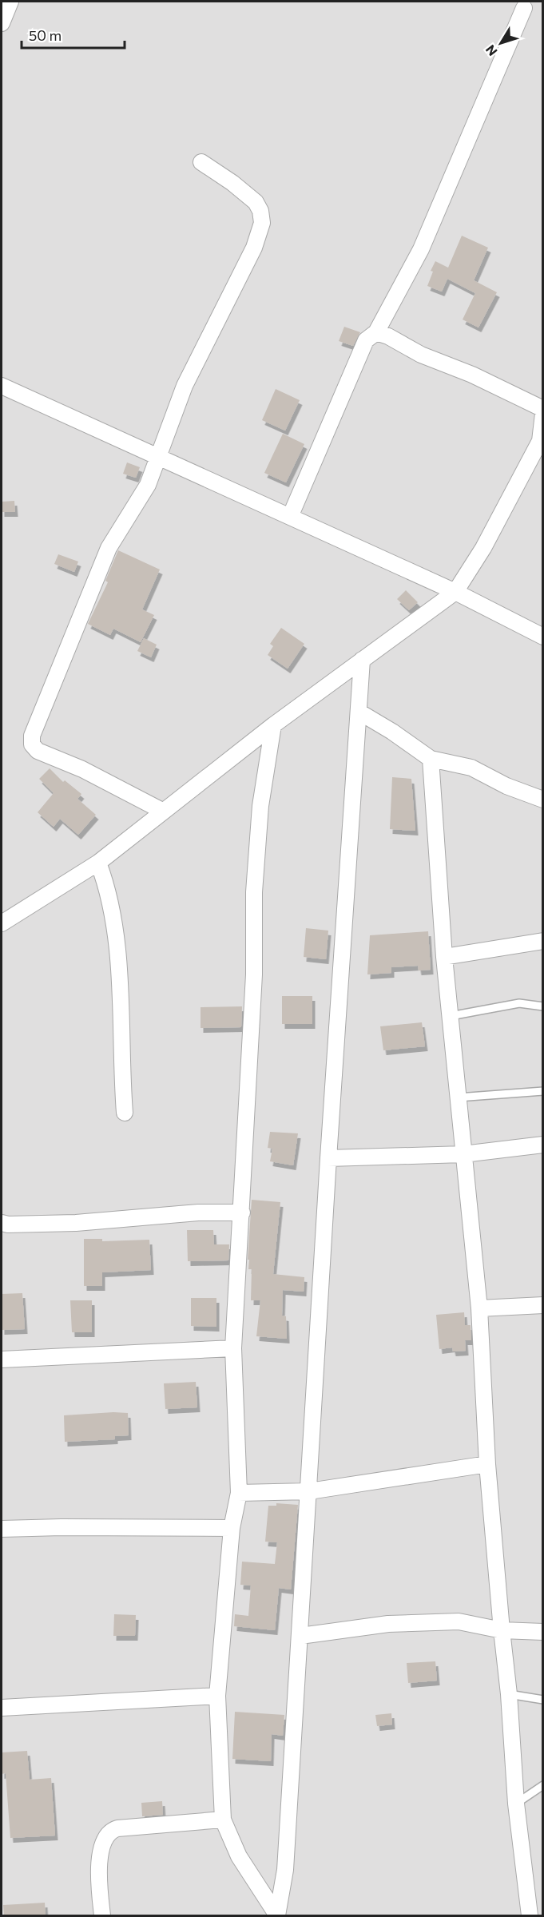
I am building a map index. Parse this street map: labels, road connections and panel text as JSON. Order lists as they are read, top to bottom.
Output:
{
  "scale_bar": "50 m",
  "north": "bottom left"
}
